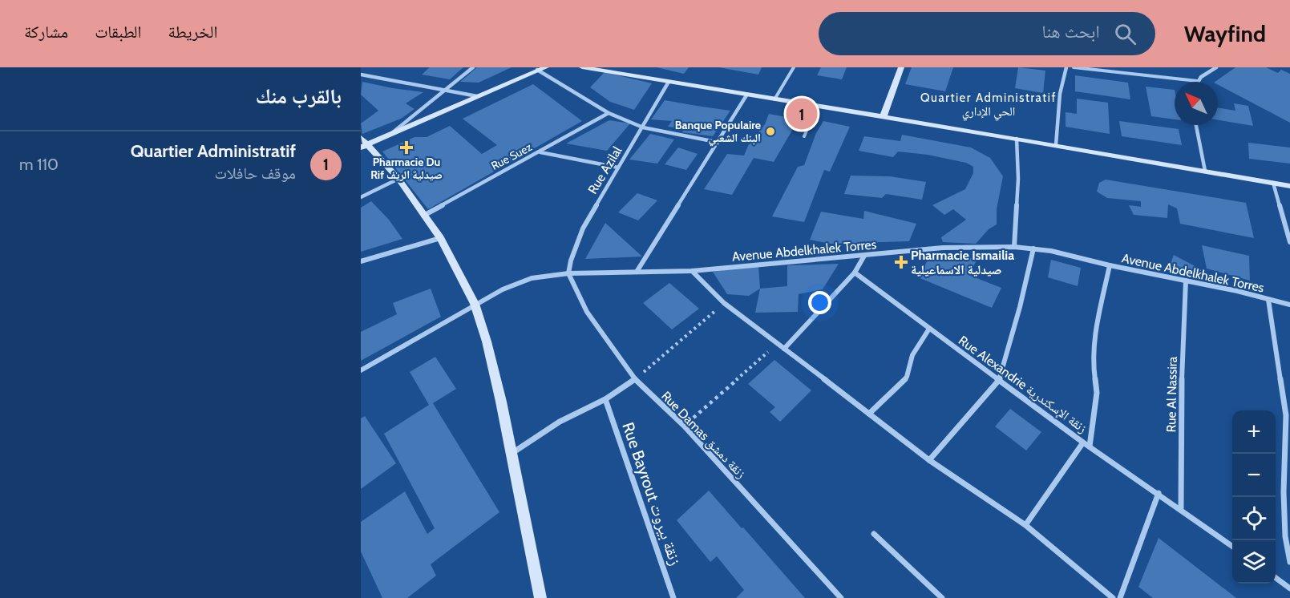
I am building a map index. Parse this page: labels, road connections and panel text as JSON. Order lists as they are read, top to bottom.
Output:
{
  "streets": {
    "street": [
      "Rue Suez",
      "Rue Azilal",
      "Avenue Abdelkhalek Torres",
      "Rue Alexandrie زنقة الإسكندرية",
      "Rue Al Nassira",
      "Rue Damas زنقة دمشق",
      "Rue Bayrout زنقة بيروت"
    ]
  },
  "crossings": [
    ["Rue Azilal", "Avenue Abdelkhalek Torres"],
    ["Rue Azilal", "Rue Damas زنقة دمشق"],
    ["Avenue Abdelkhalek Torres", "Rue Al Nassira"],
    ["Avenue Abdelkhalek Torres", "Rue Damas زنقة دمشق"],
    ["Rue Alexandrie زنقة الإسكندرية", "Rue Al Nassira"]
  ],
  "districts": ["Quartier Administratif الحي الإداري"],
  "places": {
    "other": ["Banque Populaire البنك الشعبي"],
    "health": ["Pharmacie Du Rif صيدلية الريف", "Pharmacie Ismailia صيدلية الاسماعيلية"]
  },
  "north": "top left",
  "page": {
    "header": "Wayfind",
    "search": "ابحث هنا",
    "nav": ["الخريطة", "الطبقات", "مشاركة"],
    "heading": "بالقرب منك",
    "pins": "1",
    "list": [
      {
        "mark": "1",
        "name": "Quartier Administratif",
        "note": "موقف حافلات",
        "value": "110 m"
      }
    ],
    "map_buttons": ["+", "−"]
  }
}
